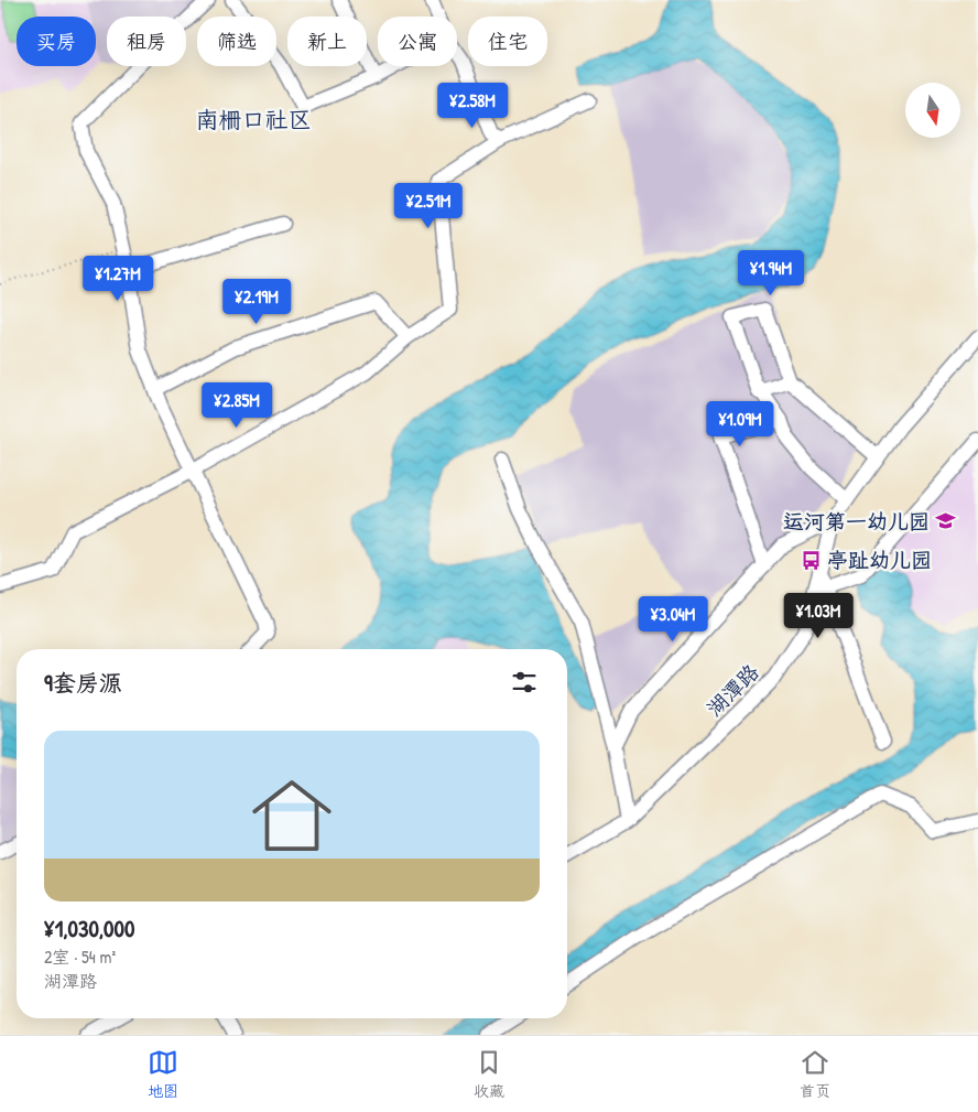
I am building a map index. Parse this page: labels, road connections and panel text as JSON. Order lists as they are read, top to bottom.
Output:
{
  "streets": {
    "street": ["湖潭路"]
  },
  "districts": ["南栅口社区"],
  "places": {
    "school or university": ["运河第一幼儿园"],
    "bus stop": ["亭趾幼儿园"]
  },
  "north": "bottom",
  "page": {
    "chip": [
      "买房",
      "租房",
      "筛选",
      "新上",
      "公寓",
      "住宅"
    ],
    "price": [
      "¥2.58M",
      "¥2.51M",
      "¥1.94M",
      "¥1.27M",
      "¥2.19M",
      "¥2.85M",
      "¥1.09M",
      "¥1.03M",
      "¥3.04M"
    ],
    "heading": "9套房源",
    "list": [
      {
        "name": "¥1,030,000",
        "note": "2室 · 54 m² · 湖潭路"
      }
    ],
    "tabs": ["地图", "收藏", "首页"]
  }
}
